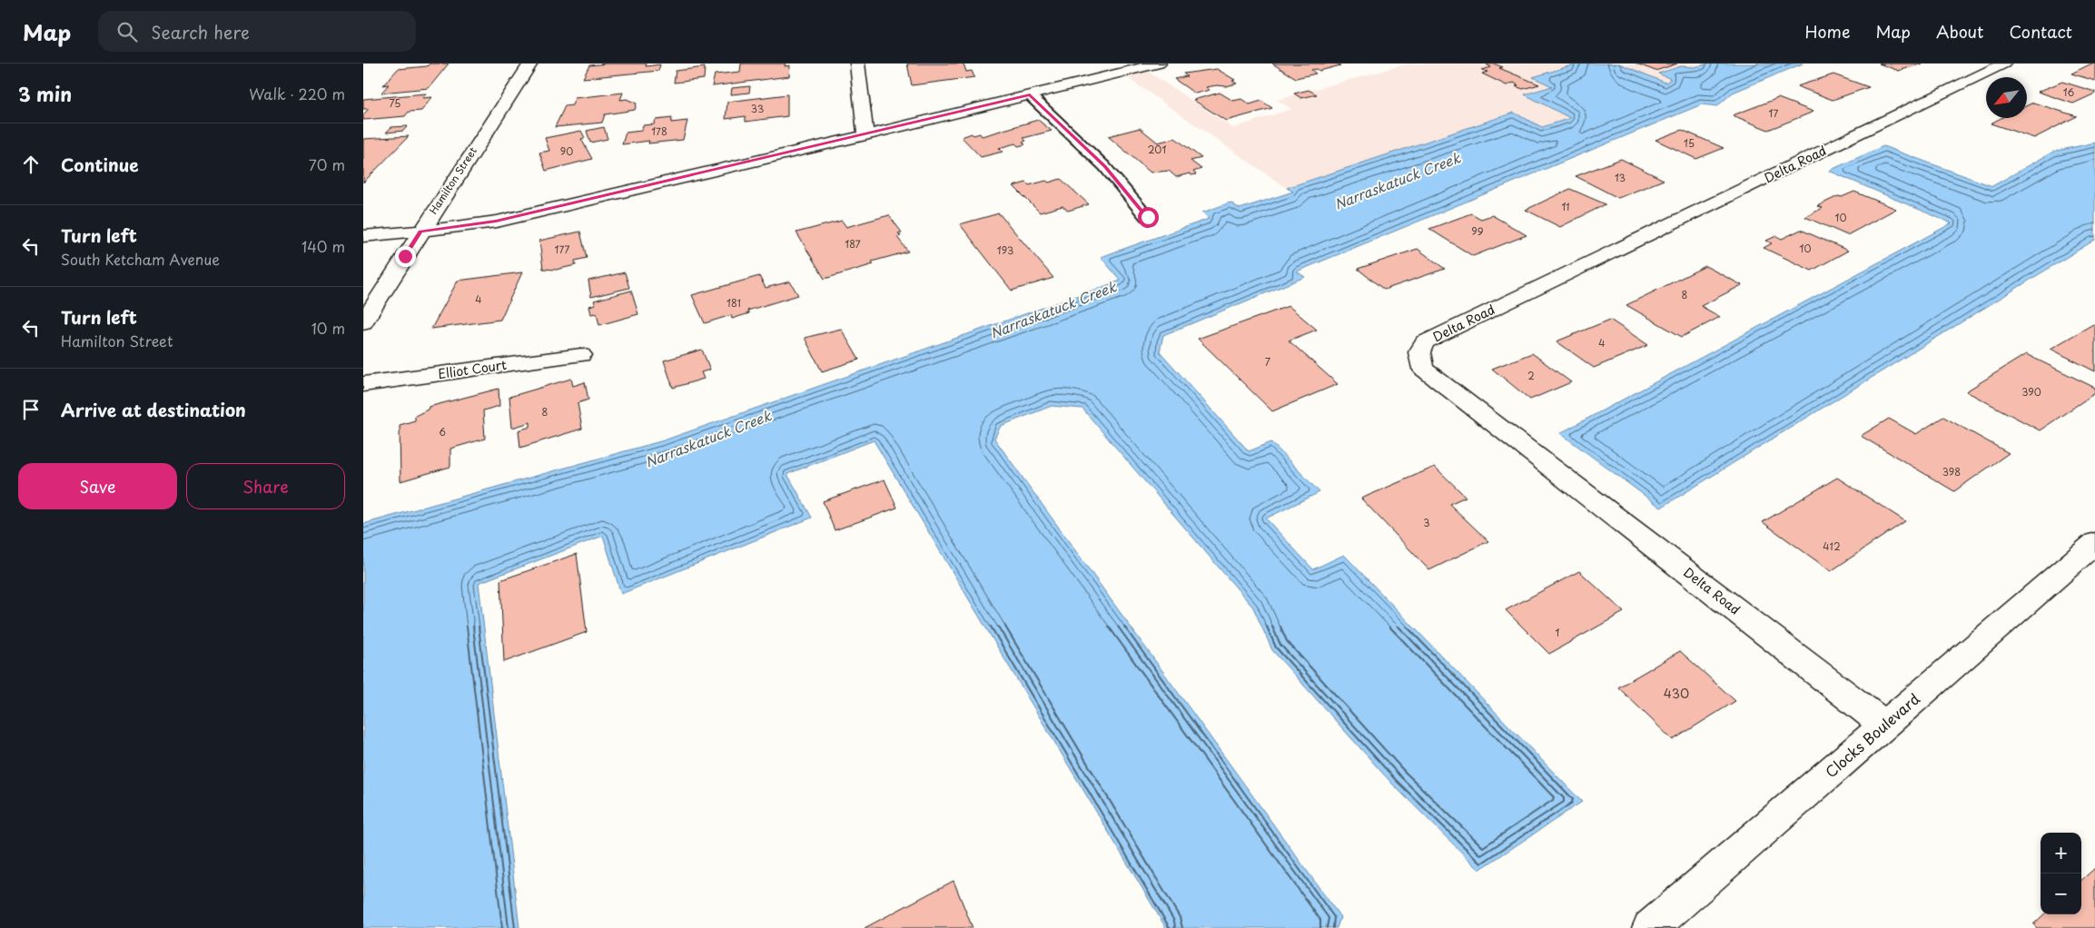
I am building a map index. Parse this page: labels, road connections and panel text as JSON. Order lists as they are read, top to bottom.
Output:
{
  "streets": {
    "street": [
      "Delta Road",
      "Hamilton Street",
      "Elliot Court",
      "Clocks Boulevard"
    ]
  },
  "crossings": [
    ["Delta Road", "Clocks Boulevard"]
  ],
  "water": ["Narraskatuck Creek"],
  "house_numbers": [
    "16",
    "75",
    "33",
    "17",
    "178",
    "15",
    "201",
    "90",
    "13",
    "11",
    "10",
    "99",
    "187",
    "10",
    "177",
    "193",
    "8",
    "4",
    "181",
    "4",
    "7",
    "2",
    "390",
    "8",
    "6",
    "398",
    "3",
    "412",
    "1",
    "430"
  ],
  "north": "bottom left",
  "page": {
    "header": "Map",
    "search": "Search here",
    "nav": [
      "Home",
      "Map",
      "About",
      "Contact"
    ],
    "heading": ["3 min", "Walk · 220 m"],
    "list": [
      ["Continue", "70 m"],
      ["Turn left", "South Ketcham Avenue", "140 m"],
      ["Turn left", "Hamilton Street", "10 m"],
      "Arrive at destination"
    ],
    "buttons": ["Save", "Share"],
    "map_buttons": ["+", "−"]
  }
}
